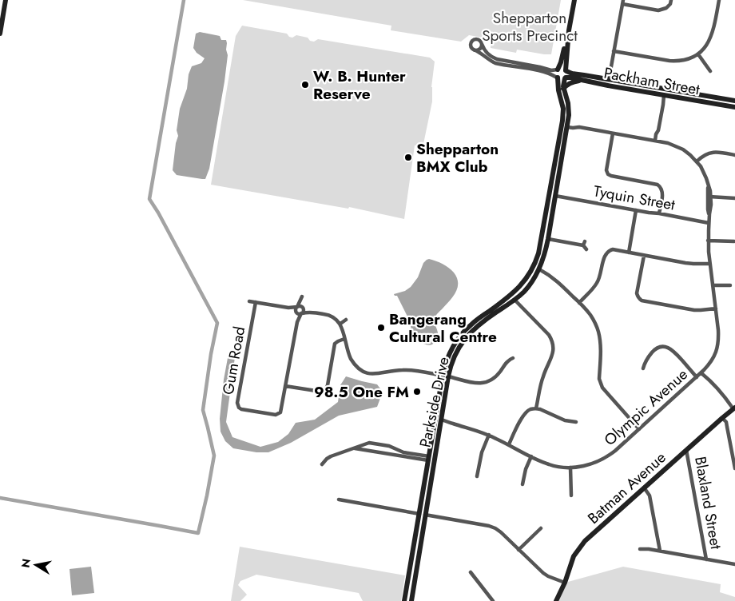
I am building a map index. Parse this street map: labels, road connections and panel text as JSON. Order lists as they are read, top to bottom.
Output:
{
  "streets": {
    "street": [
      "Packham Street",
      "Tyquin Street",
      "Gum Road",
      "Parkside Drive",
      "Olympic Avenue",
      "Batman Avenue",
      "Blaxland Street"
    ]
  },
  "crossings": [
    ["Packham Street", "Parkside Drive"],
    ["Tyquin Street", "Parkside Drive"],
    ["Tyquin Street", "Olympic Avenue"],
    ["Parkside Drive", "Olympic Avenue"],
    ["Batman Avenue", "Blaxland Street"]
  ],
  "parks": ["Shepparton Sports Precinct"],
  "places": [
    "W. B. Hunter Reserve",
    "Shepparton BMX Club",
    "Bangerang Cultural Centre",
    "98.5 One FM"
  ],
  "north": "left"
}
